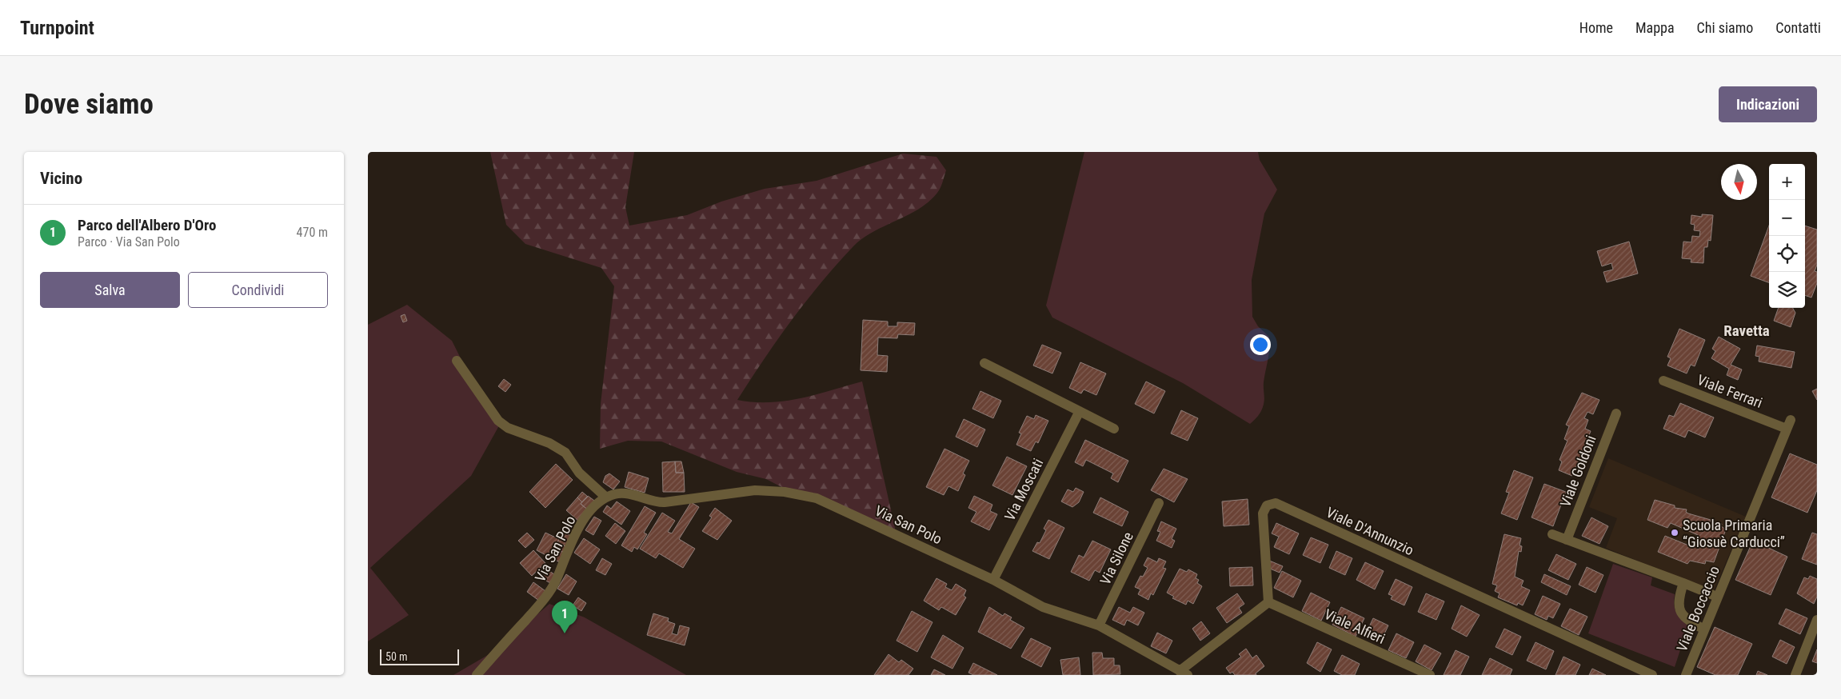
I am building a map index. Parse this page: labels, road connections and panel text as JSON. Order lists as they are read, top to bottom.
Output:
{
  "streets": {
    "street": [
      "Viale Ferrari",
      "Viale Goldoni",
      "Via Moscati",
      "Via San Polo",
      "Viale D'Annunzio",
      "Via Silone",
      "Viale Boccaccio",
      "Viale Alfieri"
    ]
  },
  "crossings": [
    ["Viale Ferrari", "Viale Boccaccio"],
    ["Via Moscati", "Via San Polo"],
    ["Via San Polo", "Via Silone"],
    ["Viale D'Annunzio", "Viale Alfieri"]
  ],
  "districts": ["Ravetta"],
  "places": ["Scuola Primaria “Giosuè Carducci”"],
  "scale_bar": "50 m",
  "north": "bottom",
  "page": {
    "header": "Turnpoint",
    "nav": [
      "Home",
      "Mappa",
      "Chi siamo",
      "Contatti"
    ],
    "buttons": [
      "Indicazioni",
      ["Salva", "Condividi"]
    ],
    "title": "Dove siamo",
    "heading": "Vicino",
    "map_buttons": ["+", "−"],
    "list": [
      {
        "mark": "1",
        "name": "Parco dell'Albero D'Oro",
        "note": "Parco · Via San Polo",
        "value": "470 m"
      }
    ],
    "pins": "1",
    "scale": "50 m"
  }
}
